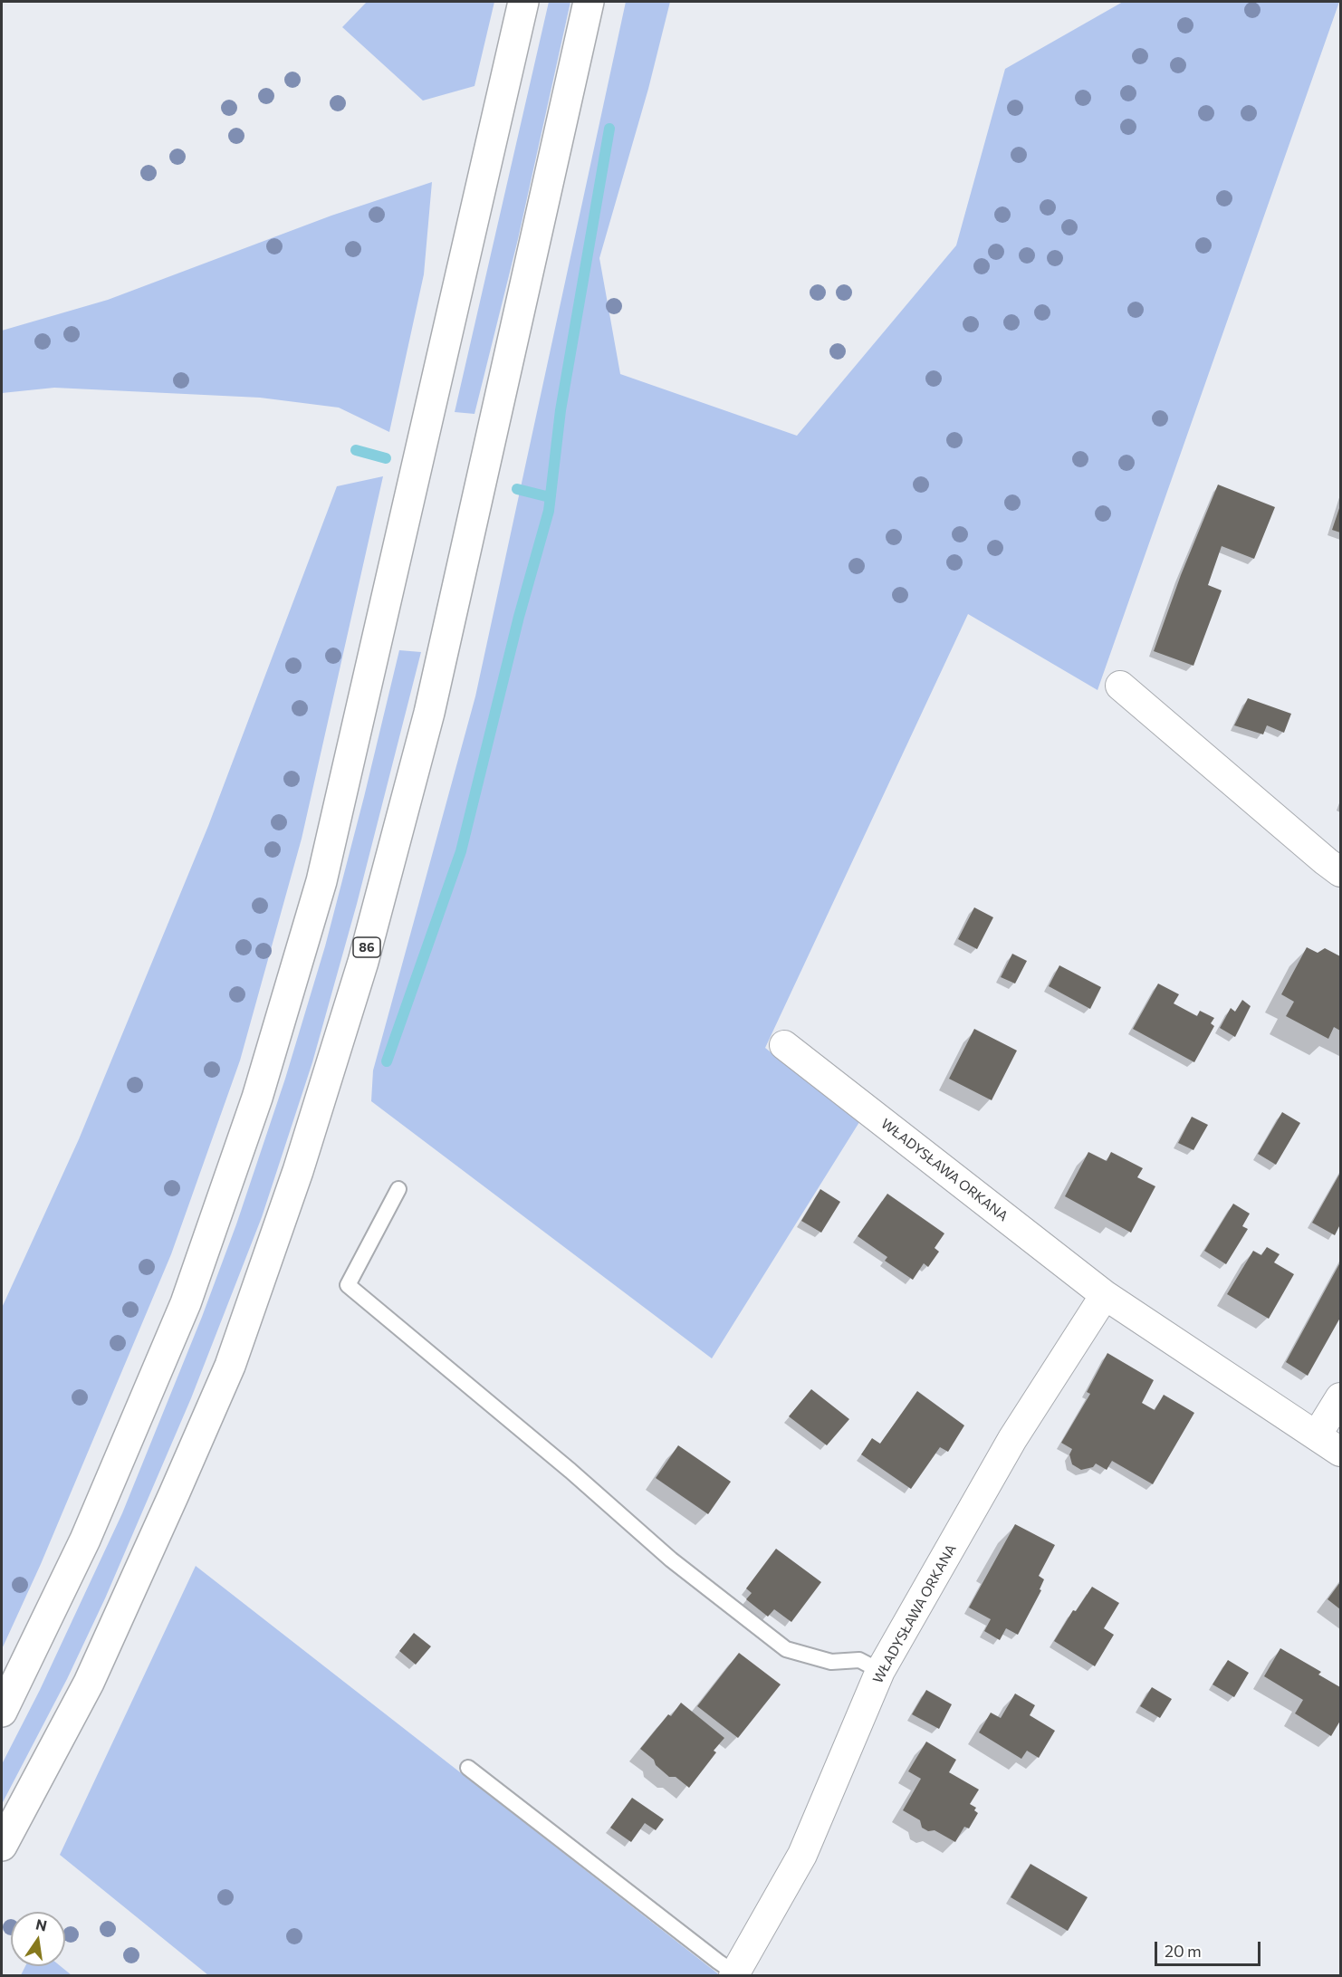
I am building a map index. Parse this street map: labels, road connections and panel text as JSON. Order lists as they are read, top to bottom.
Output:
{
  "streets": {
    "main road": ["86"],
    "street": ["WŁADYSŁAWA ORKANA"]
  },
  "scale_bar": "20 m",
  "north": "top"
}
